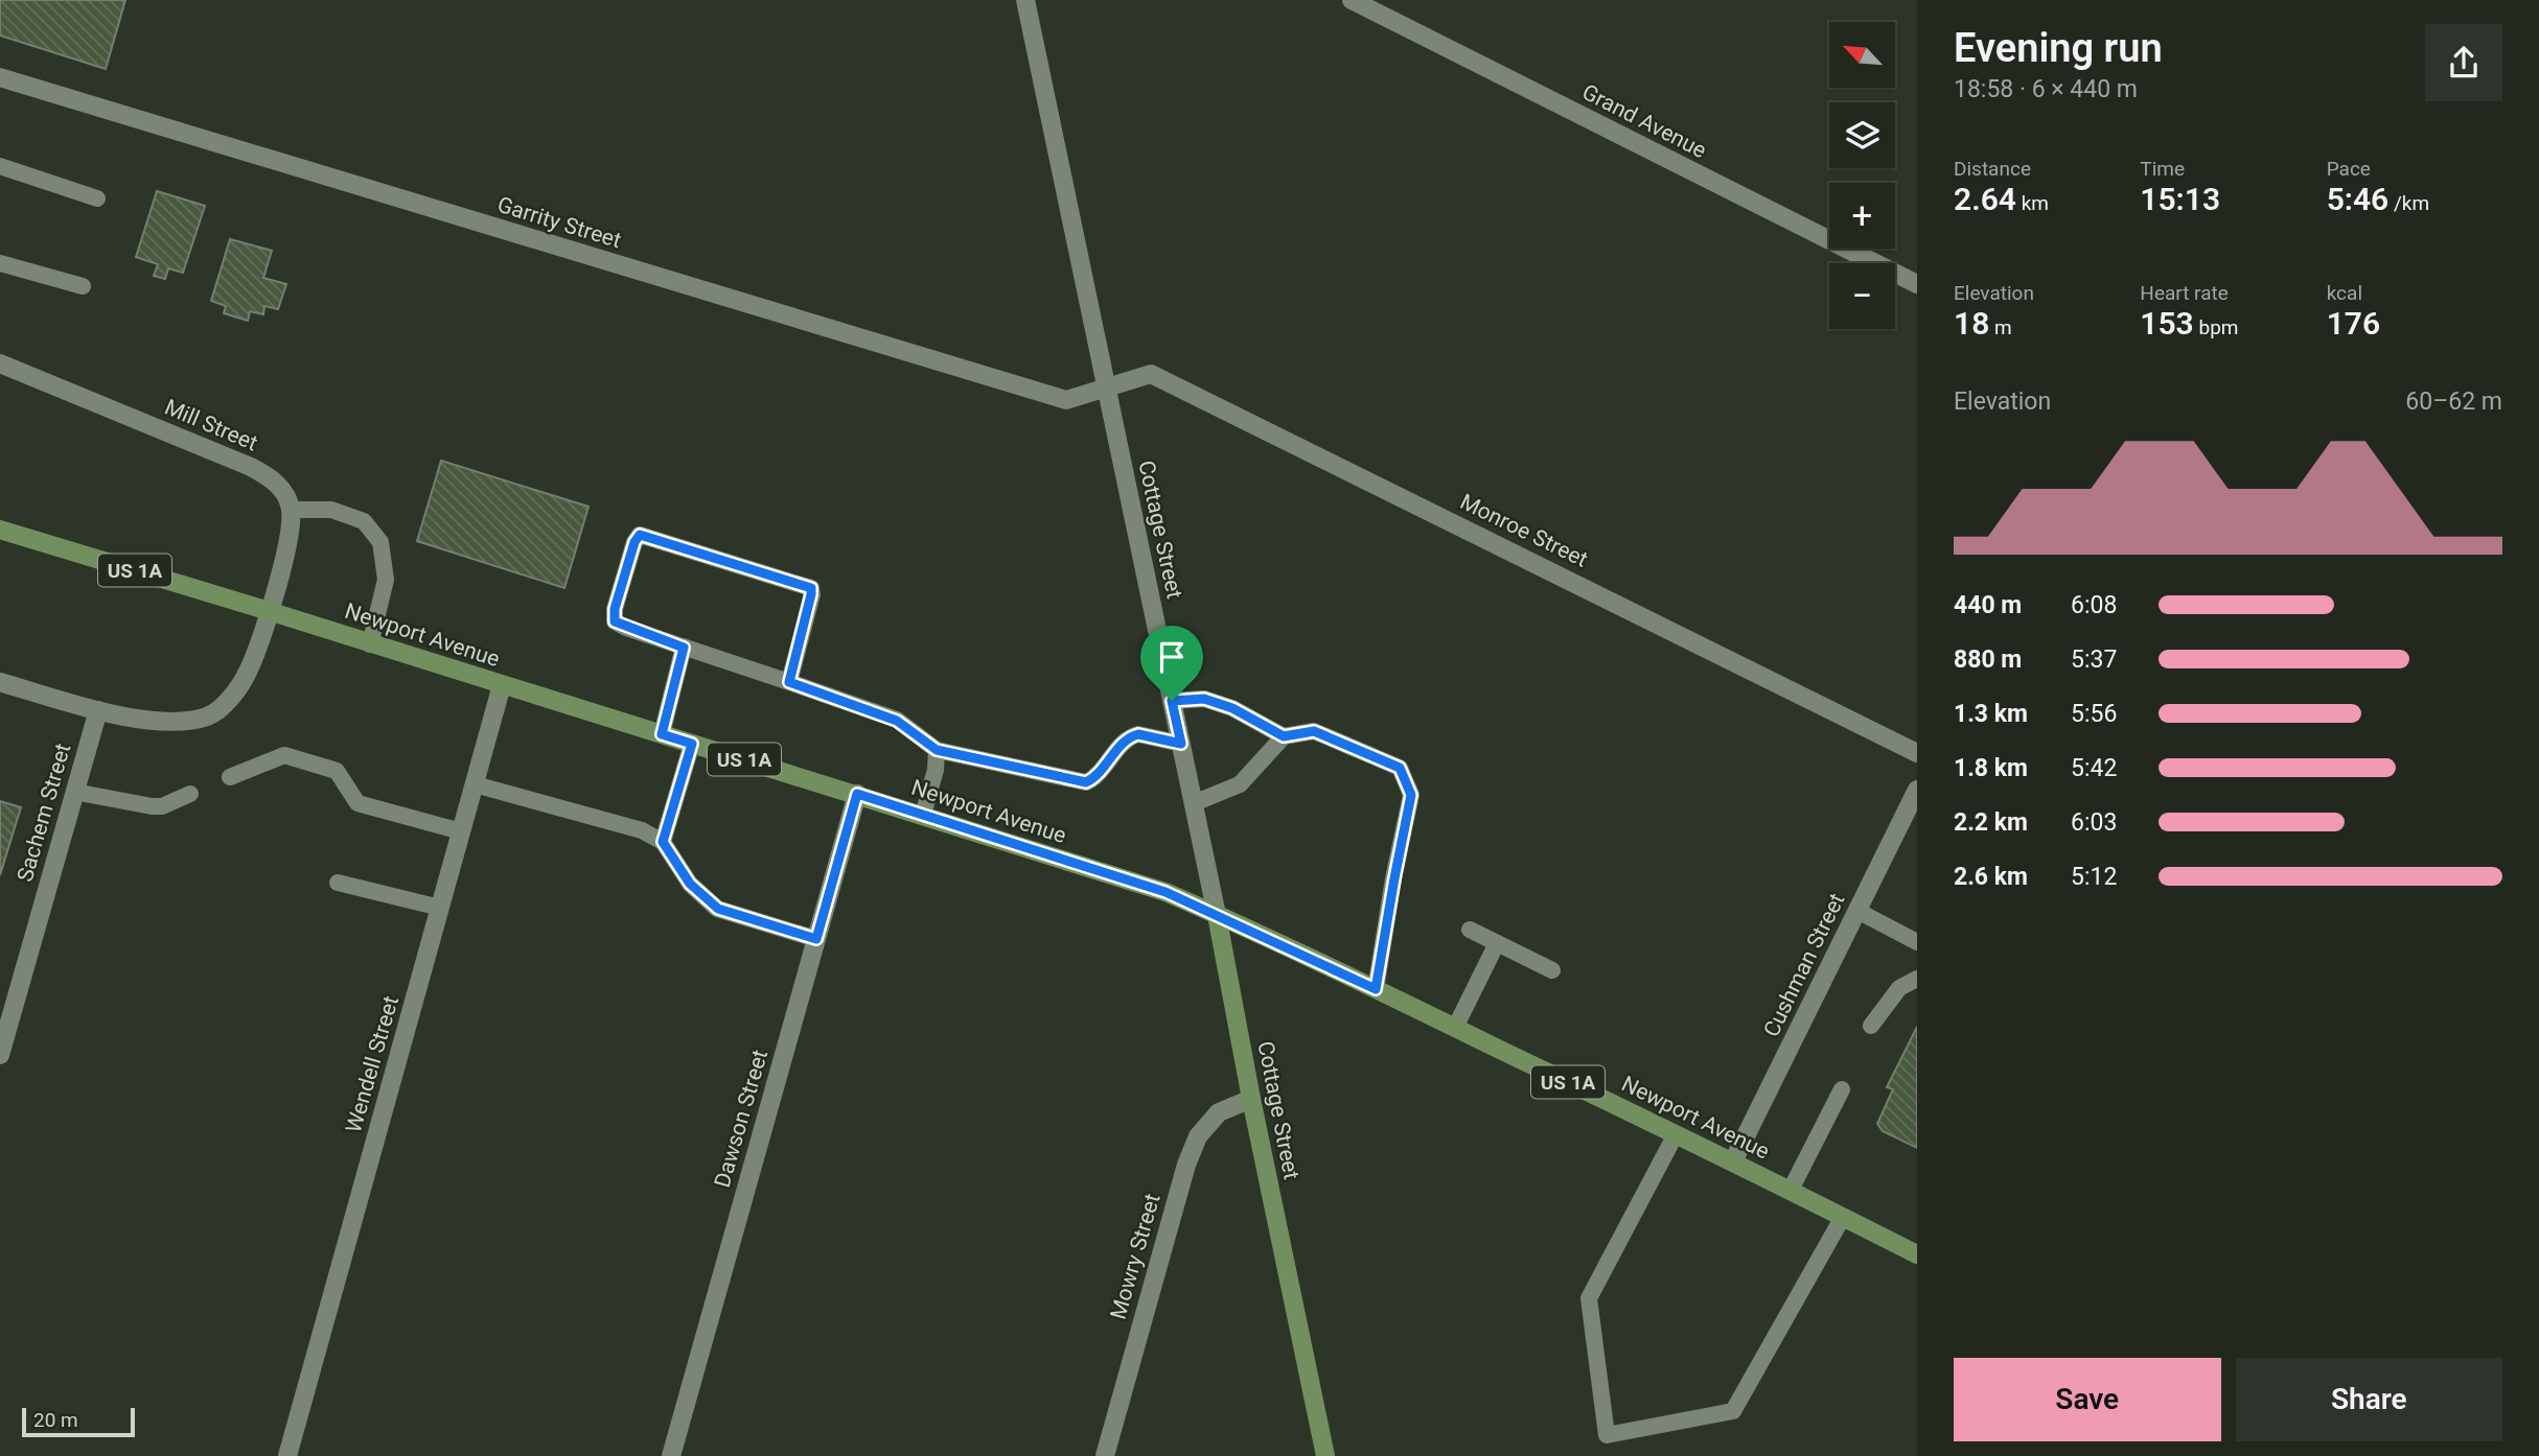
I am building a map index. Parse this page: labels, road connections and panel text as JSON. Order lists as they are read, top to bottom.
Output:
{
  "streets": {
    "main road": ["Cottage Street", "US 1A", "Newport Avenue"],
    "street": [
      "Grand Avenue",
      "Garrity Street",
      "Mill Street",
      "Monroe Street",
      "Sachem Street",
      "Cushman Street",
      "Wendell Street",
      "Dawson Street",
      "Mowry Street"
    ]
  },
  "crossings": [
    ["Garrity Street", "Cottage Street"],
    ["Garrity Street", "Monroe Street"],
    ["Cottage Street", "Monroe Street"],
    ["Cottage Street", "Newport Avenue"],
    ["Cottage Street", "Mowry Street"],
    ["Newport Avenue", "Cushman Street"],
    ["Newport Avenue", "Wendell Street"],
    ["Newport Avenue", "Dawson Street"]
  ],
  "scale_bar": "20 m",
  "north": "top left",
  "page": {
    "heading": ["Evening run", "18:58 · 6 × 440 m"],
    "map_buttons": ["+", "−"],
    "stats": [
      ["Distance", "2.64 km"],
      ["Time", "15:13"],
      ["Pace", "5:46 /km"],
      ["Elevation", "18 m"],
      ["Heart rate", "153 bpm"],
      ["kcal", "176"]
    ],
    "chart": ["Elevation", "60–62 m"],
    "list": [
      {
        "name": "440 m",
        "note": "6:08"
      },
      {
        "name": "880 m",
        "note": "5:37"
      },
      {
        "name": "1.3 km",
        "note": "5:56"
      },
      {
        "name": "1.8 km",
        "note": "5:42"
      },
      {
        "name": "2.2 km",
        "note": "6:03"
      },
      {
        "name": "2.6 km",
        "note": "5:12"
      }
    ],
    "buttons": ["Save", "Share"],
    "scale": "20 m"
  }
}
